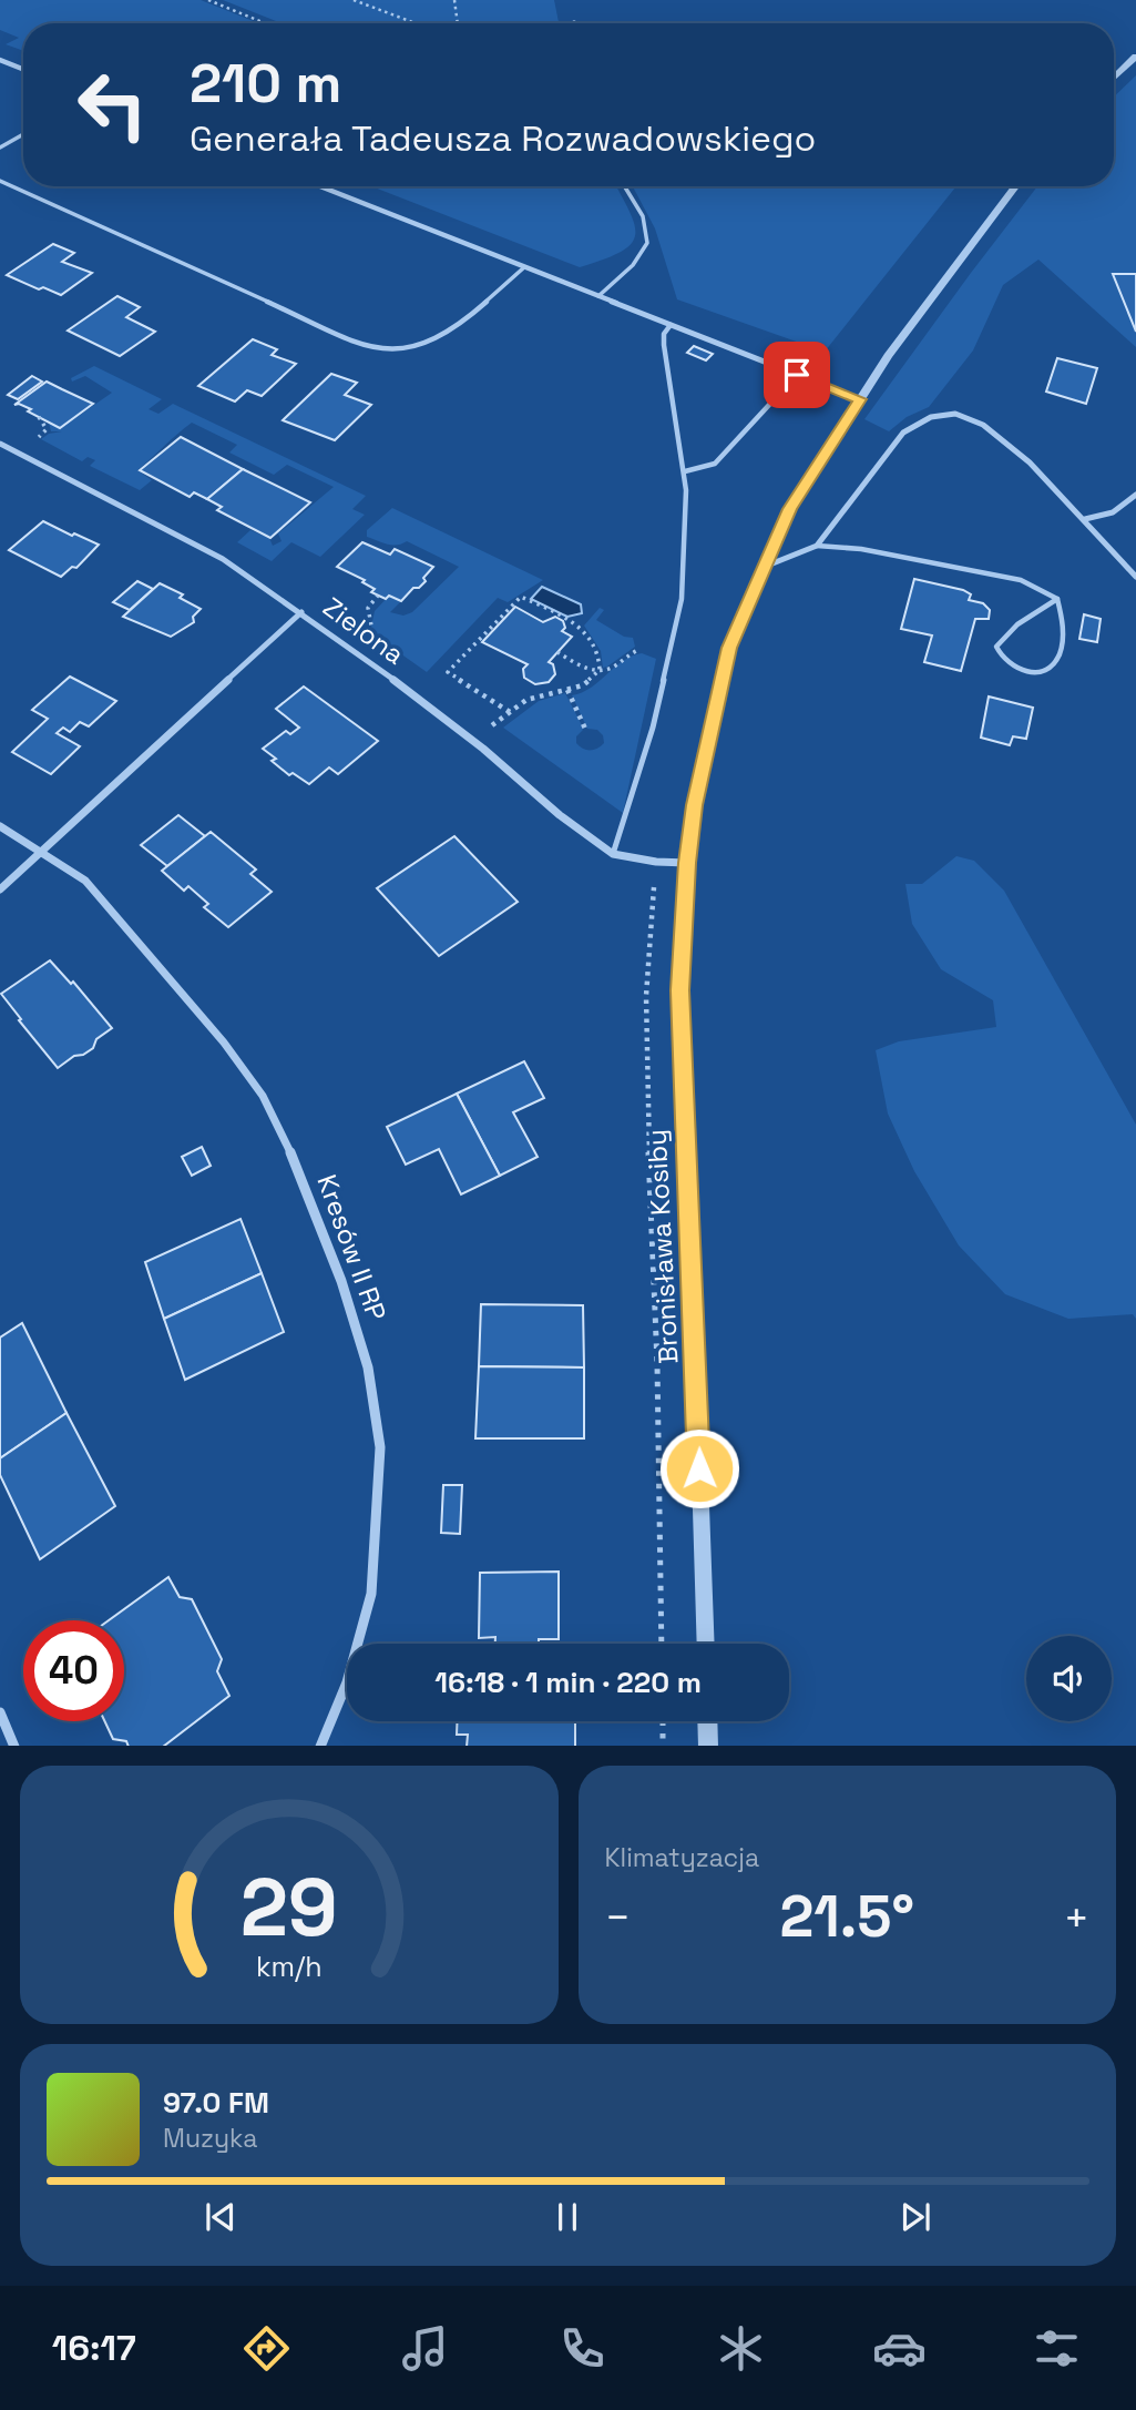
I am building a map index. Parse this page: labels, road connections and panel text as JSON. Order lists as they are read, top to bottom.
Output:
{
  "streets": {
    "street": ["Zielona", "Bronisława Kosiby", "Kresów II RP"]
  },
  "crossings": [
    ["Zielona", "Bronisława Kosiby"]
  ],
  "page": {
    "turn": ["210 m", "Generała Tadeusza Rozwadowskiego"],
    "limit": "40",
    "trip": "16:18 · 1 min · 220 m",
    "tile": "Klimatyzacja",
    "heat": ["−", "21.5°", "+"],
    "song": ["97.0 FM", "Muzyka"],
    "tabs": "16:17",
    "gauge": ["29", "km/h"]
  }
}
